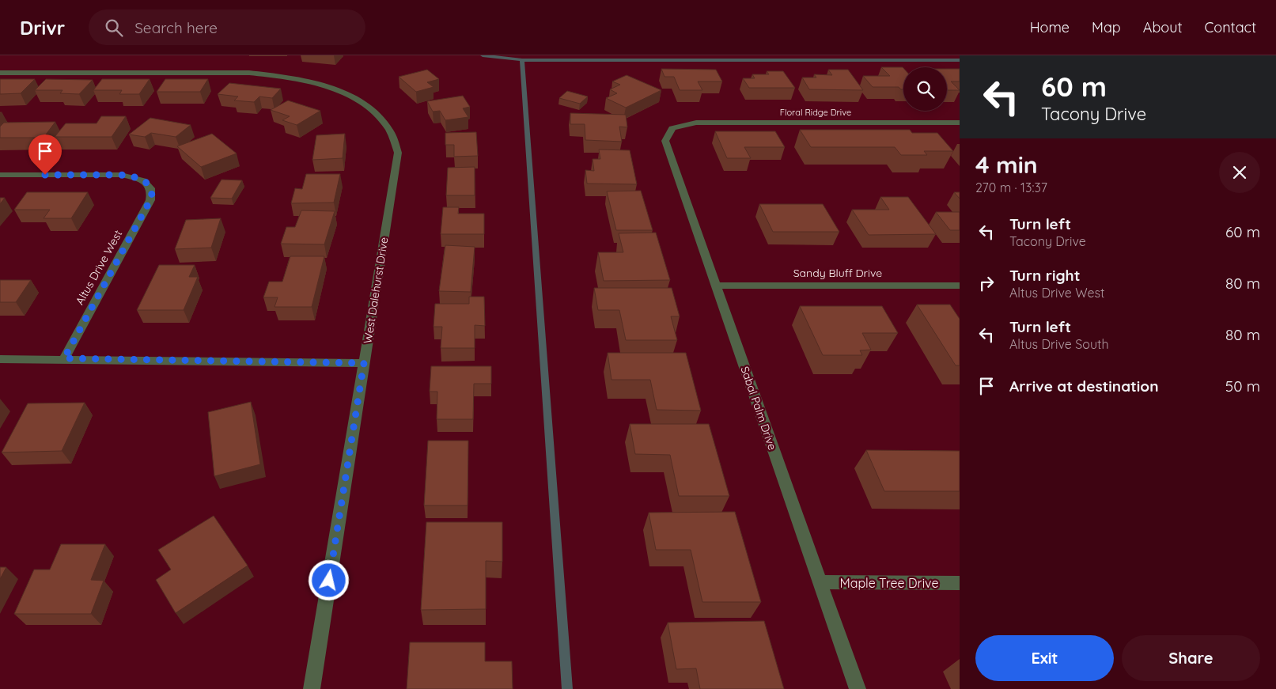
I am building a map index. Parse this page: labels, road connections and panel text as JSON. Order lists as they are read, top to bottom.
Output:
{
  "streets": {
    "street": [
      "Floral Ridge Drive",
      "Altus Drive West",
      "Sandy Bluff Drive",
      "West Dalehurst Drive",
      "Sabal Palm Drive",
      "Maple Tree Drive"
    ]
  },
  "crossings": [
    ["Floral Ridge Drive", "Sabal Palm Drive"],
    ["Sandy Bluff Drive", "Sabal Palm Drive"],
    ["Sabal Palm Drive", "Maple Tree Drive"]
  ],
  "page": {
    "header": "Drivr",
    "search": "Search here",
    "nav": [
      "Home",
      "Map",
      "About",
      "Contact"
    ],
    "turn": ["60 m", "Tacony Drive"],
    "heading": ["4 min", "270 m · 13:37"],
    "list": [
      {
        "name": "Turn left",
        "note": "Tacony Drive",
        "value": "60 m"
      },
      {
        "name": "Turn right",
        "note": "Altus Drive West",
        "value": "80 m"
      },
      {
        "name": "Turn left",
        "note": "Altus Drive South",
        "value": "80 m"
      },
      {
        "name": "Arrive at destination",
        "value": "50 m"
      }
    ],
    "buttons": ["Exit", "Share"]
  }
}
